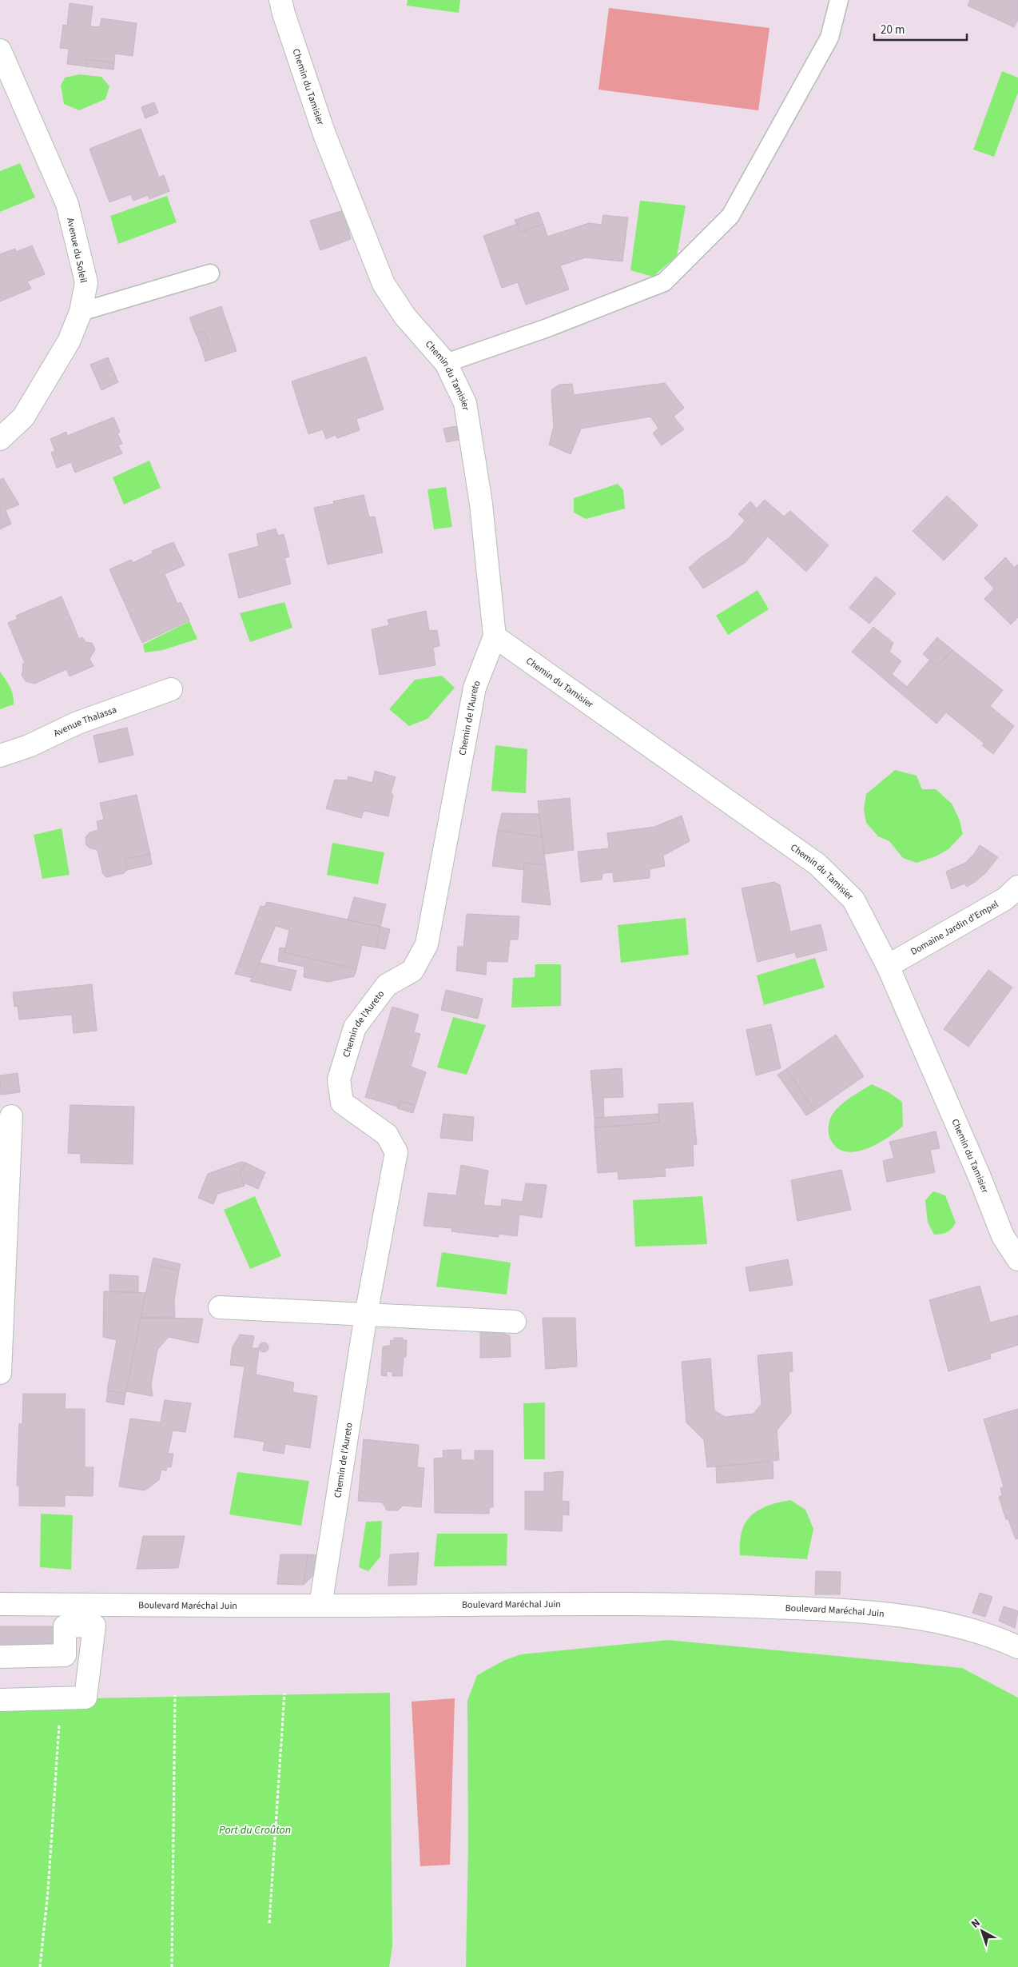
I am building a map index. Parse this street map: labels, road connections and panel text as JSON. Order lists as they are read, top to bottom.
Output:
{
  "streets": {
    "street": [
      "Chemin du Tamisier",
      "Avenue du Soleil",
      "Chemin de l'Aureto",
      "Avenue Thalassa",
      "Domaine Jardin d'Empel",
      "Boulevard Maréchal Juin"
    ]
  },
  "crossings": [
    ["Chemin du Tamisier", "Chemin de l'Aureto"],
    ["Chemin du Tamisier", "Domaine Jardin d'Empel"],
    ["Chemin de l'Aureto", "Boulevard Maréchal Juin"]
  ],
  "water": ["Port du Croûton"],
  "scale_bar": "20 m",
  "north": "top left"
}
